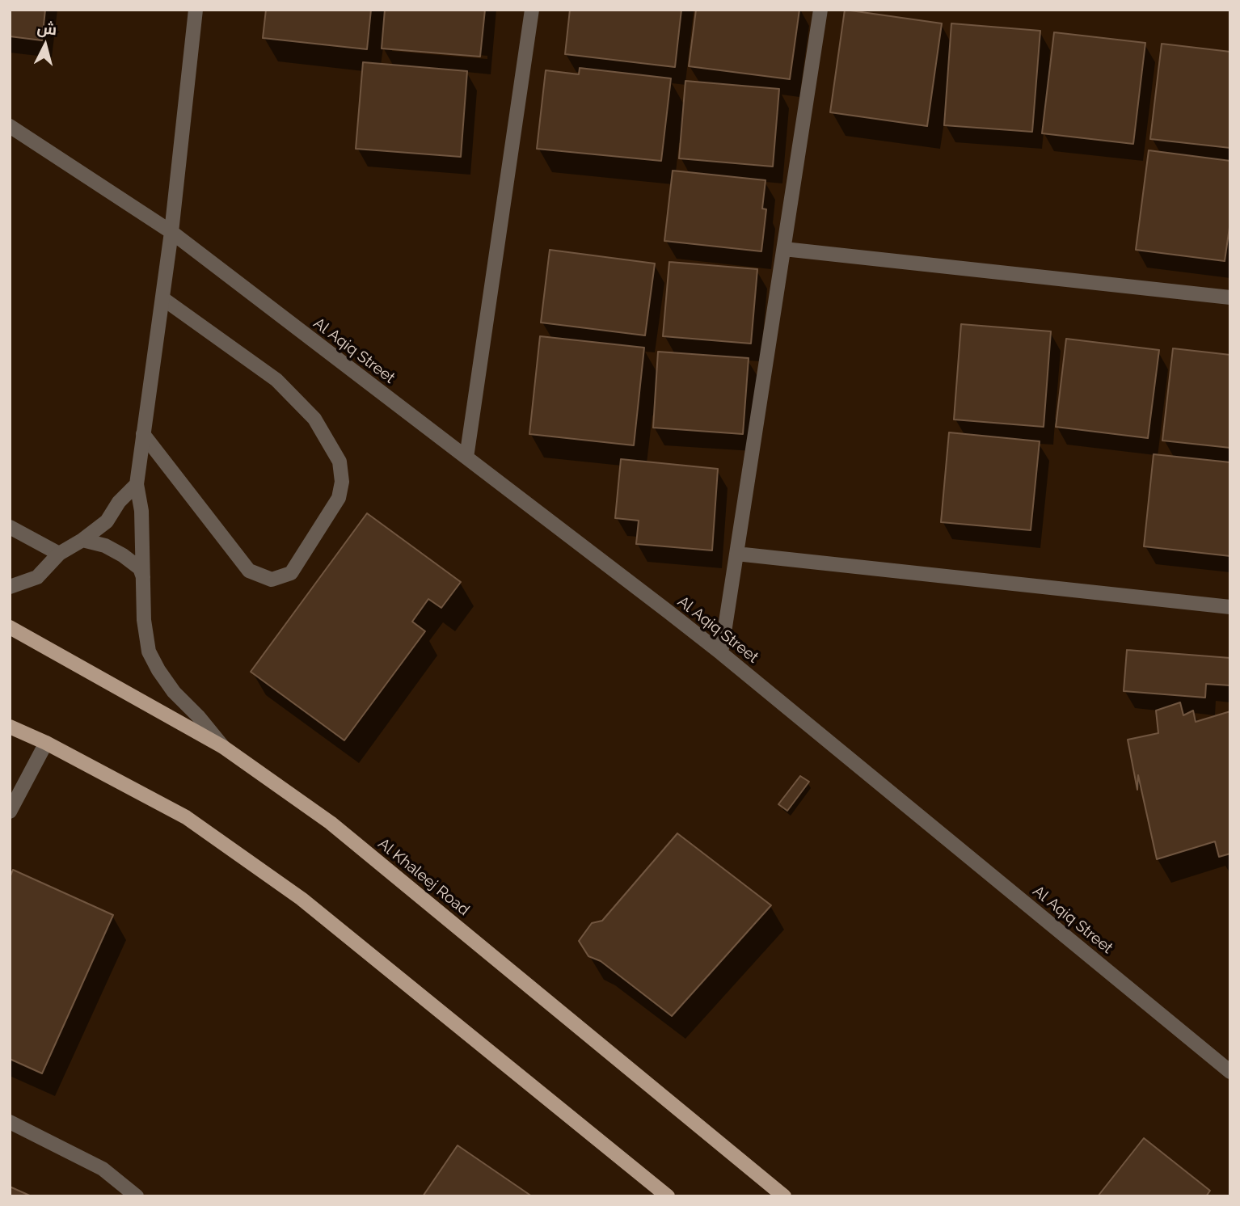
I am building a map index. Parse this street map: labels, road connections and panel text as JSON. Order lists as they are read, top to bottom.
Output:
{
  "streets": {
    "main road": ["Al Khaleej Road"],
    "street": ["Al Aqiq Street"]
  },
  "north": "top"
}
